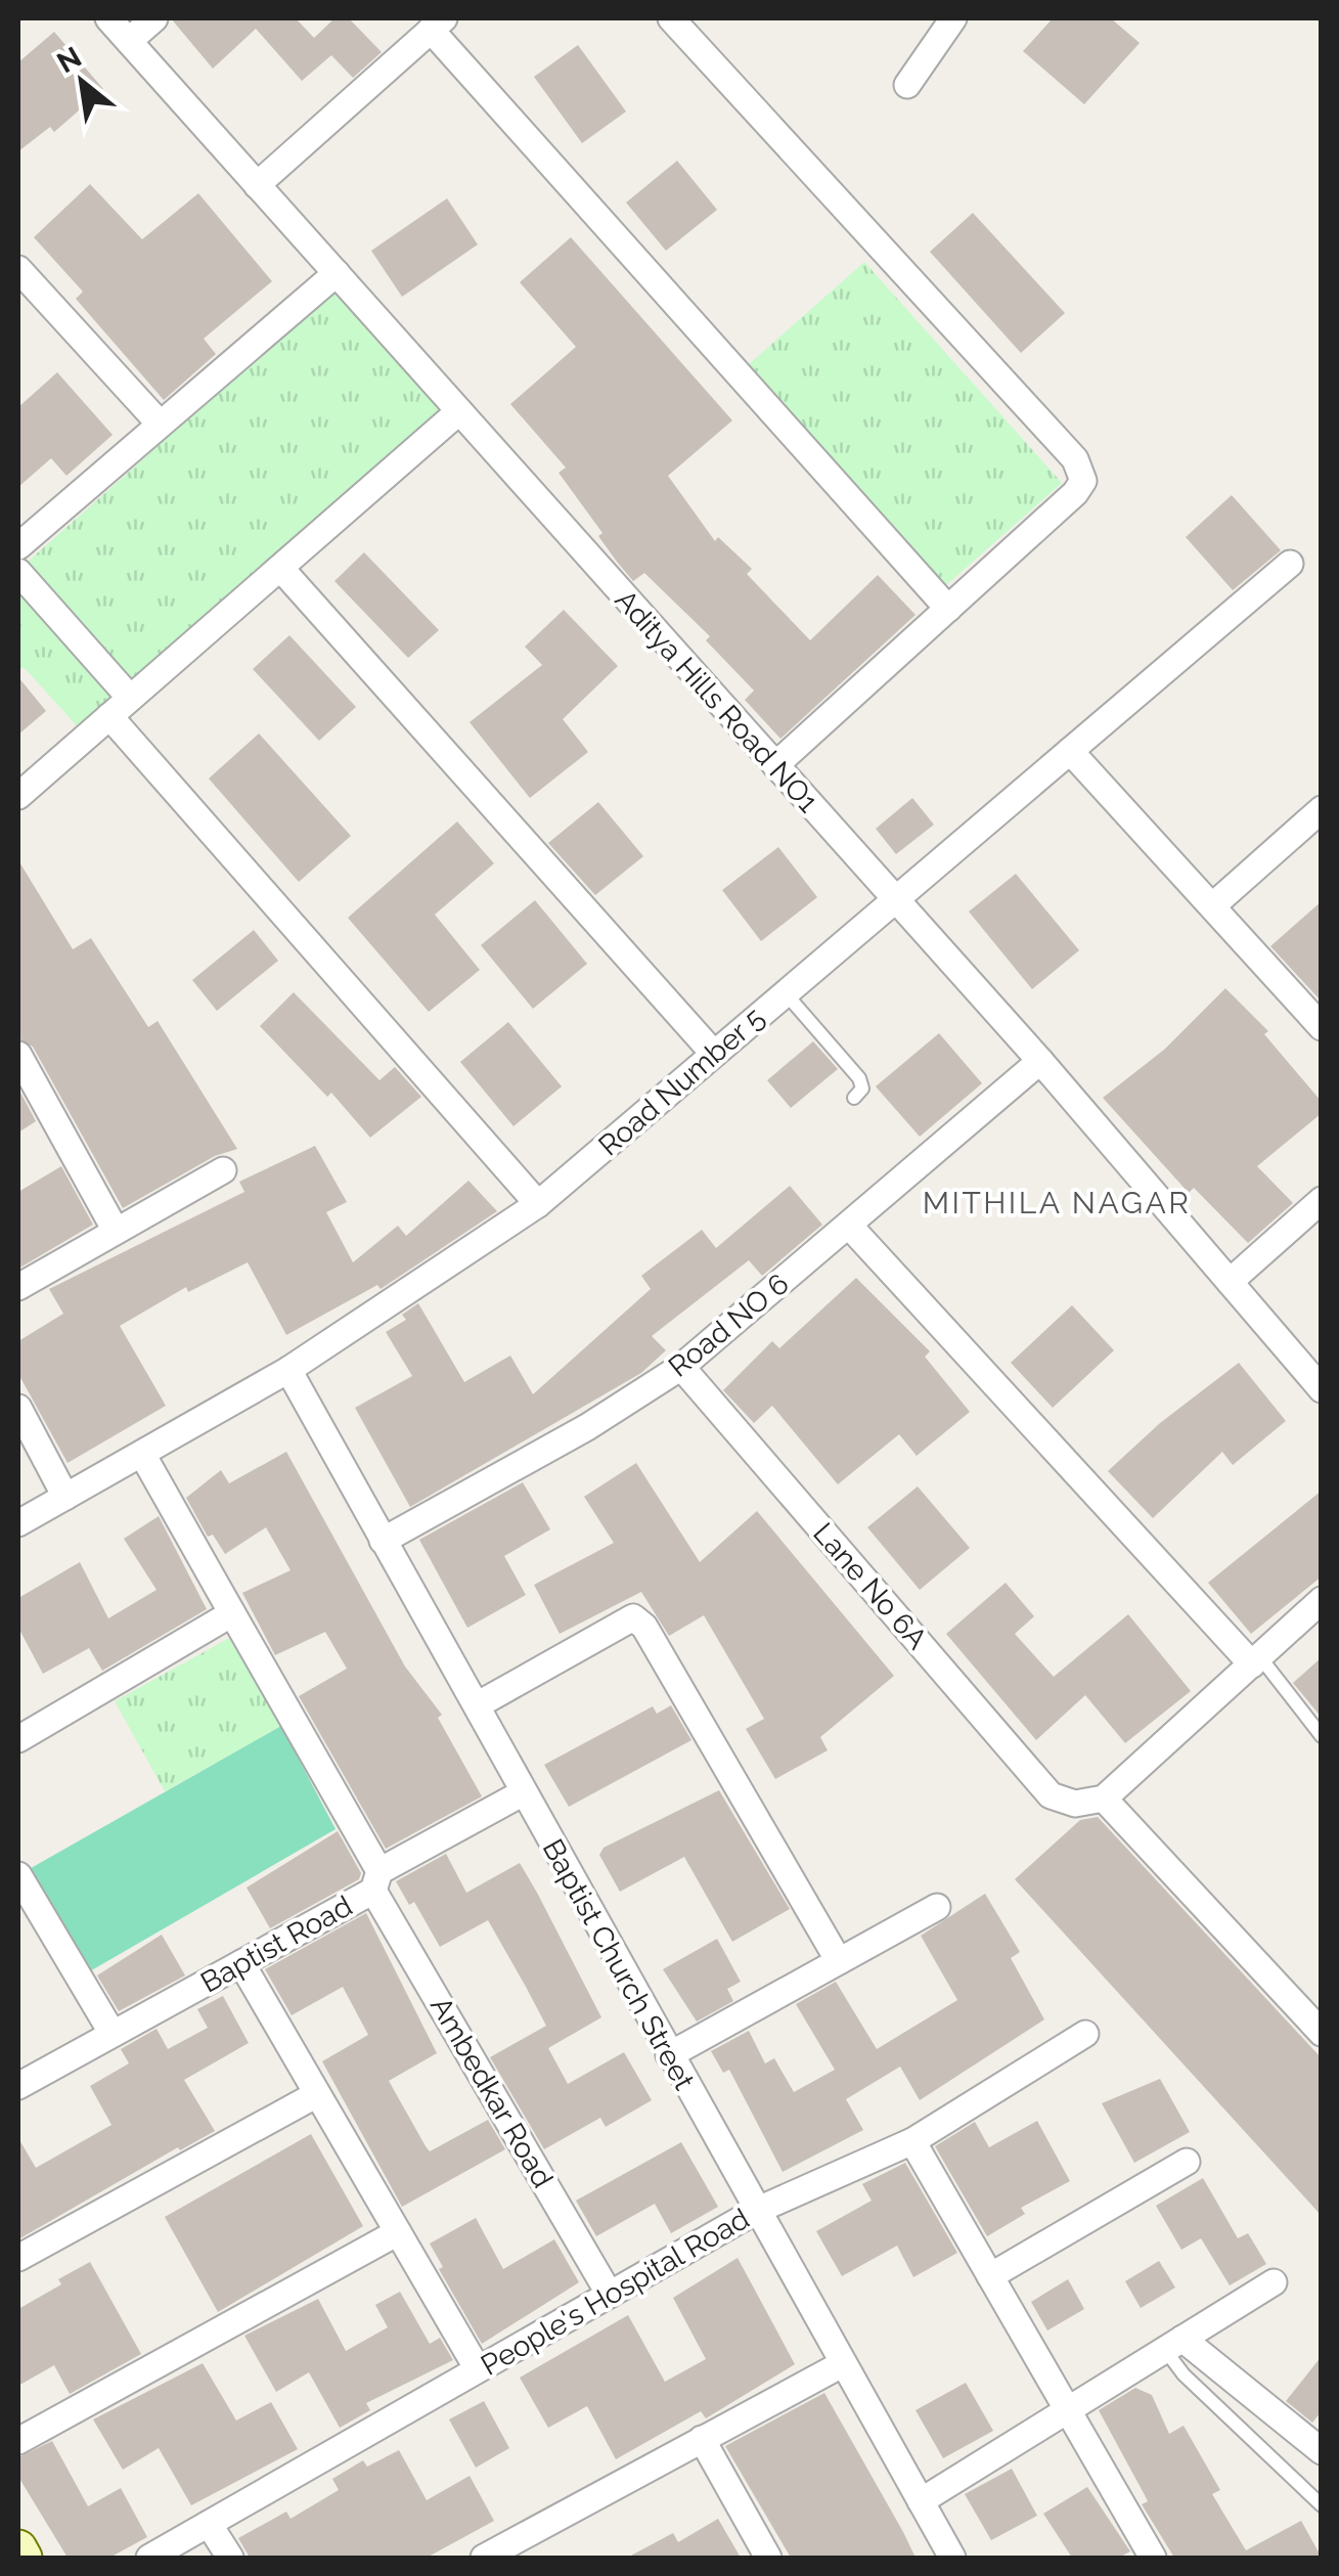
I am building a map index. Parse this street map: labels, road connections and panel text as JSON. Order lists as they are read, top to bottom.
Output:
{
  "streets": {
    "street": [
      "Aditya Hills Road NO1",
      "Road Number 5",
      "Road NO 6",
      "Lane No 6A",
      "Baptist Road",
      "Baptist Church Street",
      "Ambedkar Road",
      "People's Hospital Road"
    ]
  },
  "crossings": [
    ["Aditya Hills Road NO1", "Road Number 5"],
    ["Aditya Hills Road NO1", "Road NO 6"],
    ["Road Number 5", "Baptist Church Street"],
    ["Road Number 5", "Ambedkar Road"],
    ["Road NO 6", "Lane No 6A"],
    ["Road NO 6", "Baptist Church Street"],
    ["Baptist Road", "Baptist Church Street"],
    ["Baptist Road", "Ambedkar Road"],
    ["Baptist Church Street", "People's Hospital Road"],
    ["Ambedkar Road", "People's Hospital Road"]
  ],
  "districts": ["MITHILA NAGAR"],
  "north": "top left"
}
